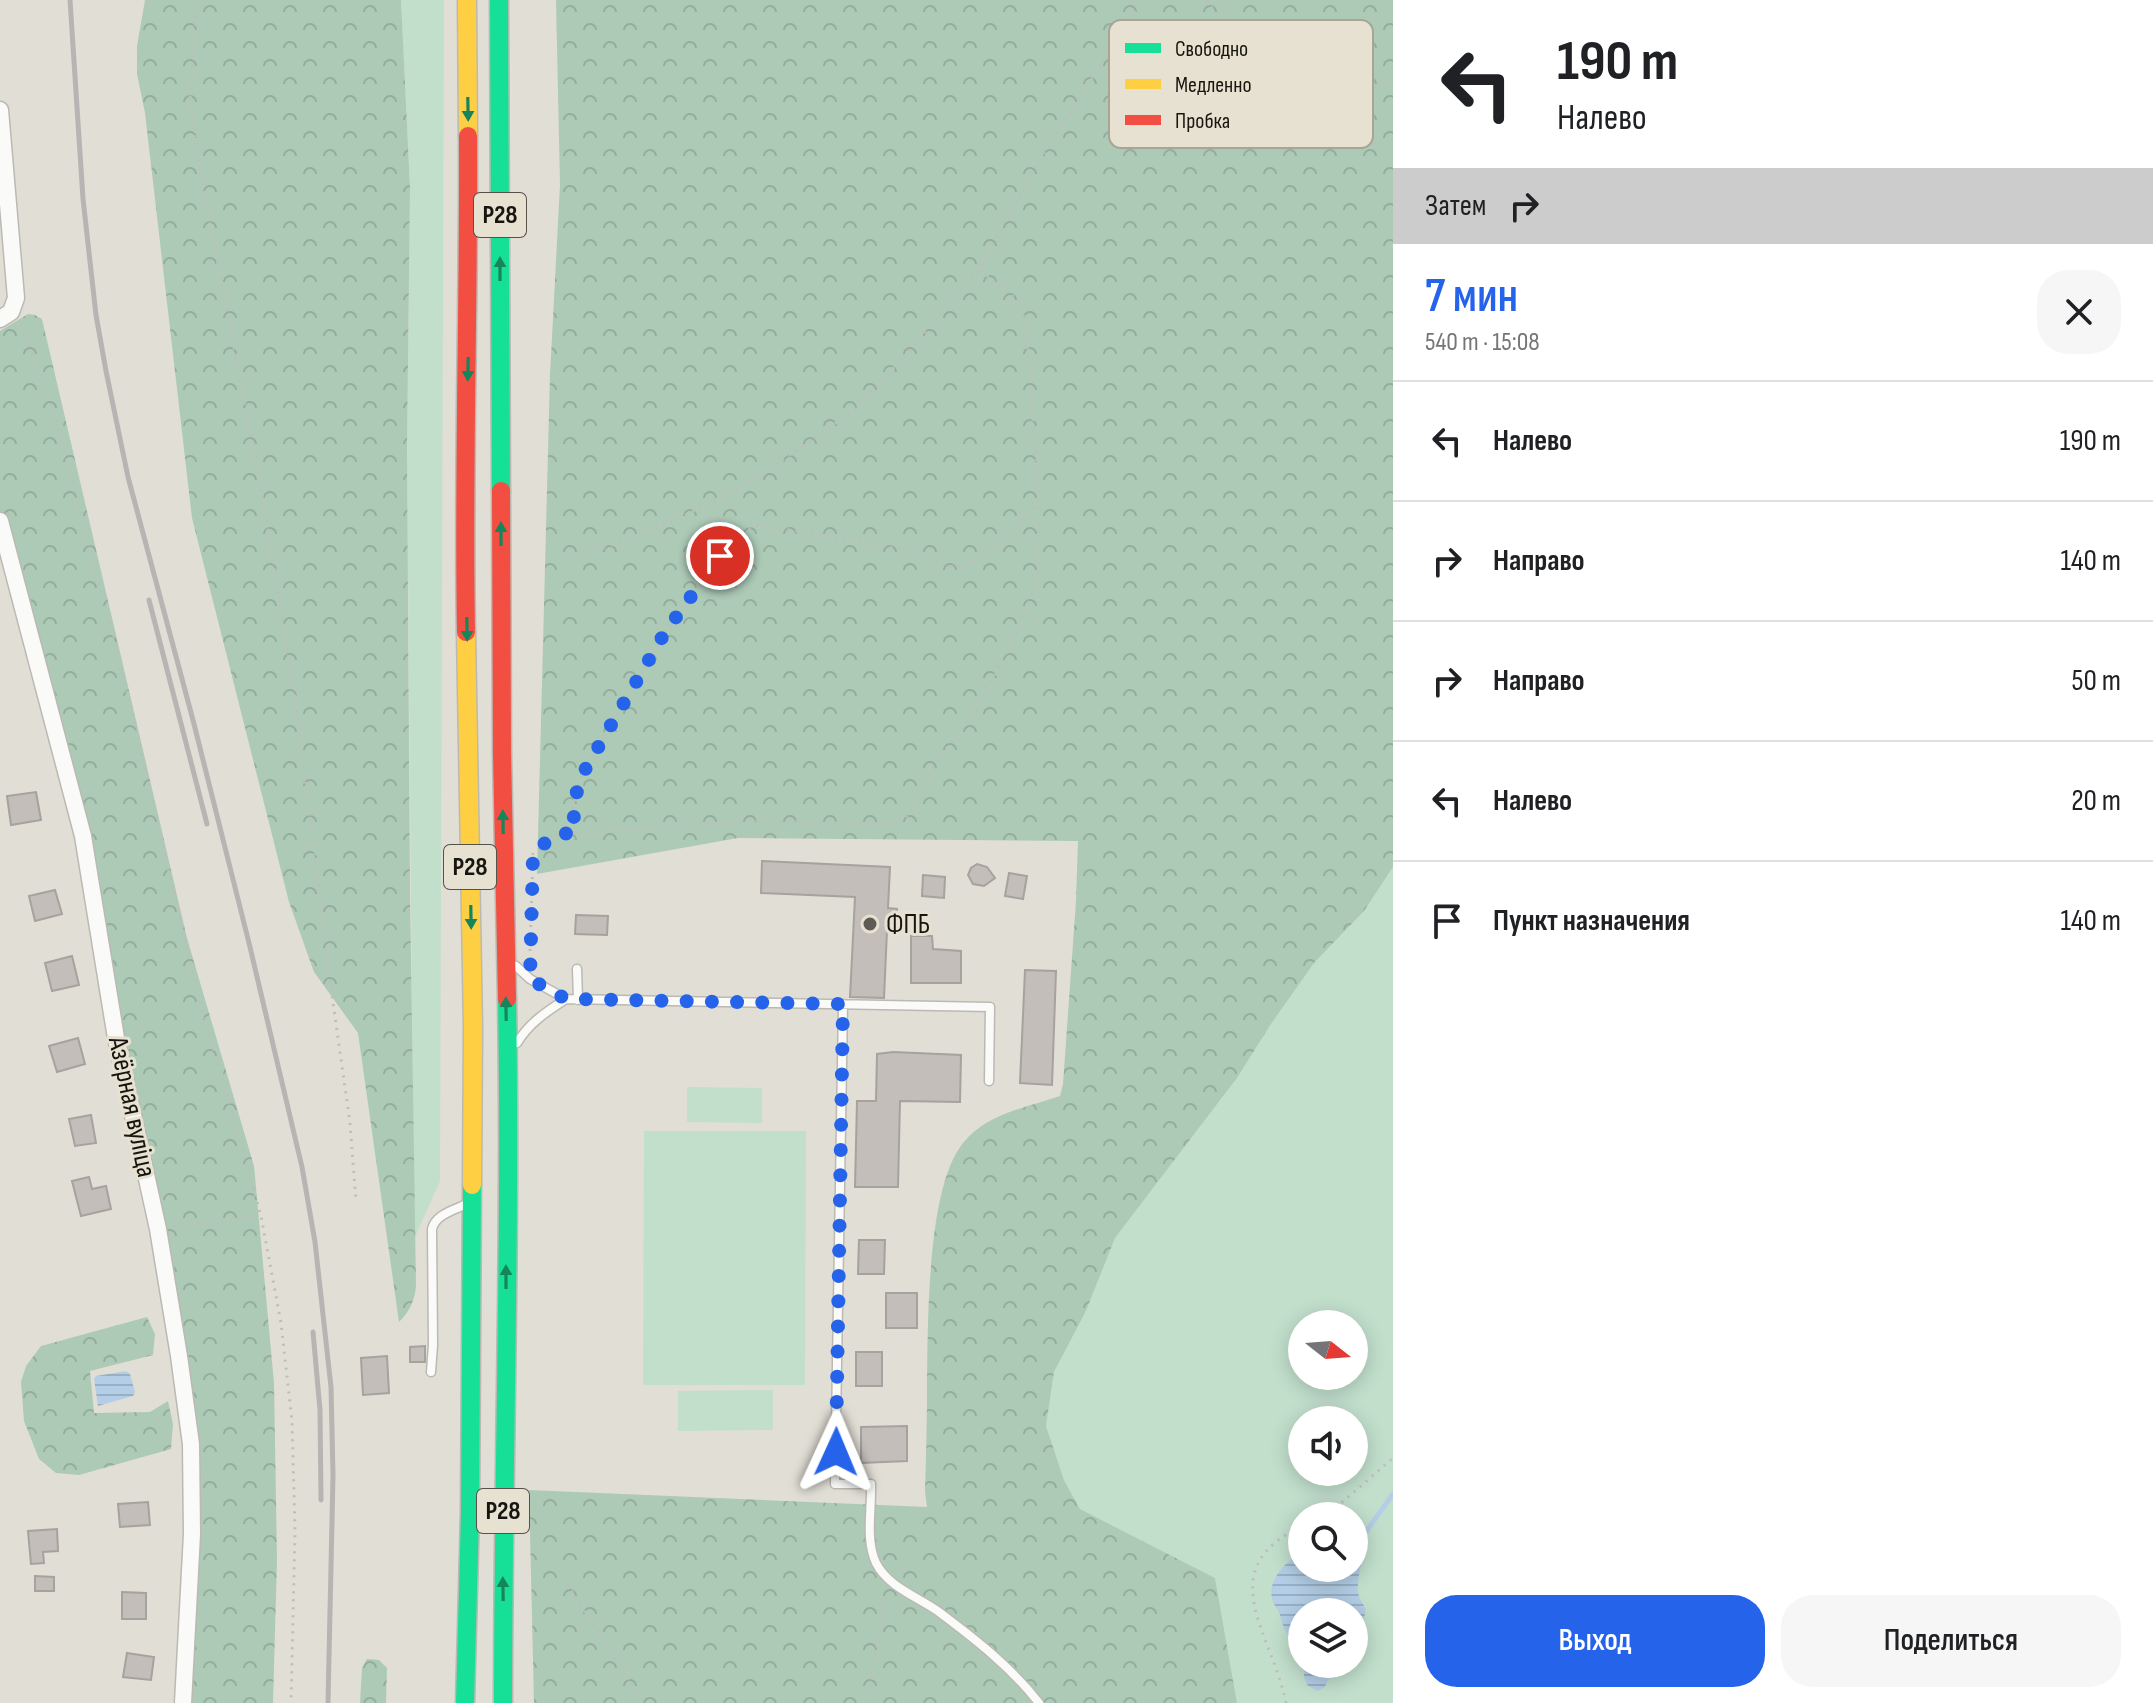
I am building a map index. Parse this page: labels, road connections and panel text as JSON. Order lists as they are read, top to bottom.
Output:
{
  "streets": {
    "highway": ["Р28"],
    "street": ["Азёрная вуліца"]
  },
  "places": ["ФПБ"],
  "legend": ["Свободно", "Медленно", "Пробка"],
  "north": "right",
  "page": {
    "turn": ["190 m", "Налево"],
    "then": "Затем",
    "heading": ["7 мин", "540 m · 15:08"],
    "list": [
      {
        "name": "Налево",
        "value": "190 m"
      },
      {
        "name": "Направо",
        "value": "140 m"
      },
      {
        "name": "Направо",
        "value": "50 m"
      },
      {
        "name": "Налево",
        "value": "20 m"
      },
      {
        "name": "Пункт назначения",
        "value": "140 m"
      }
    ],
    "buttons": ["Выход", "Поделиться"]
  }
}
